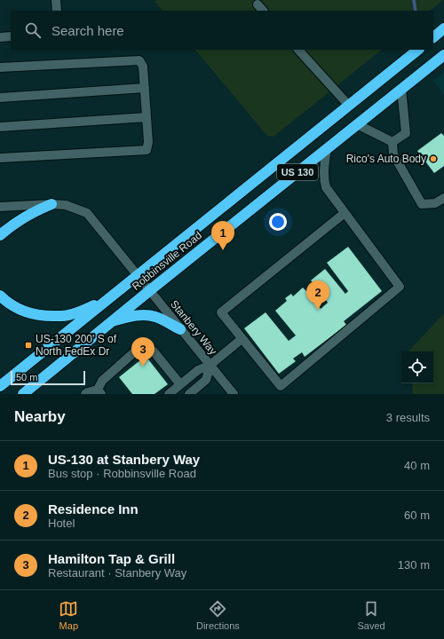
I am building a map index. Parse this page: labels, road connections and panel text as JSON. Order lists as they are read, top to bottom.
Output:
{
  "streets": {
    "highway": ["US 130", "Robbinsville Road"],
    "street": ["Stanbery Way"]
  },
  "crossings": [
    ["Robbinsville Road", "Stanbery Way"]
  ],
  "places": {
    "other": ["Rico's Auto Body"],
    "transit": ["US-130 200' S of North FedEx Dr"]
  },
  "scale_bar": "50 m",
  "page": {
    "search": "Search here",
    "pins": ["1", "2", "3"],
    "scale": "50 m",
    "heading": ["Nearby", "3 results"],
    "list": [
      {
        "mark": "1",
        "name": "US-130 at Stanbery Way",
        "note": "Bus stop · Robbinsville Road",
        "value": "40 m"
      },
      {
        "mark": "2",
        "name": "Residence Inn",
        "note": "Hotel",
        "value": "60 m"
      },
      {
        "mark": "3",
        "name": "Hamilton Tap & Grill",
        "note": "Restaurant · Stanbery Way",
        "value": "130 m"
      }
    ],
    "nav": ["Map", "Directions", "Saved"]
  }
}
